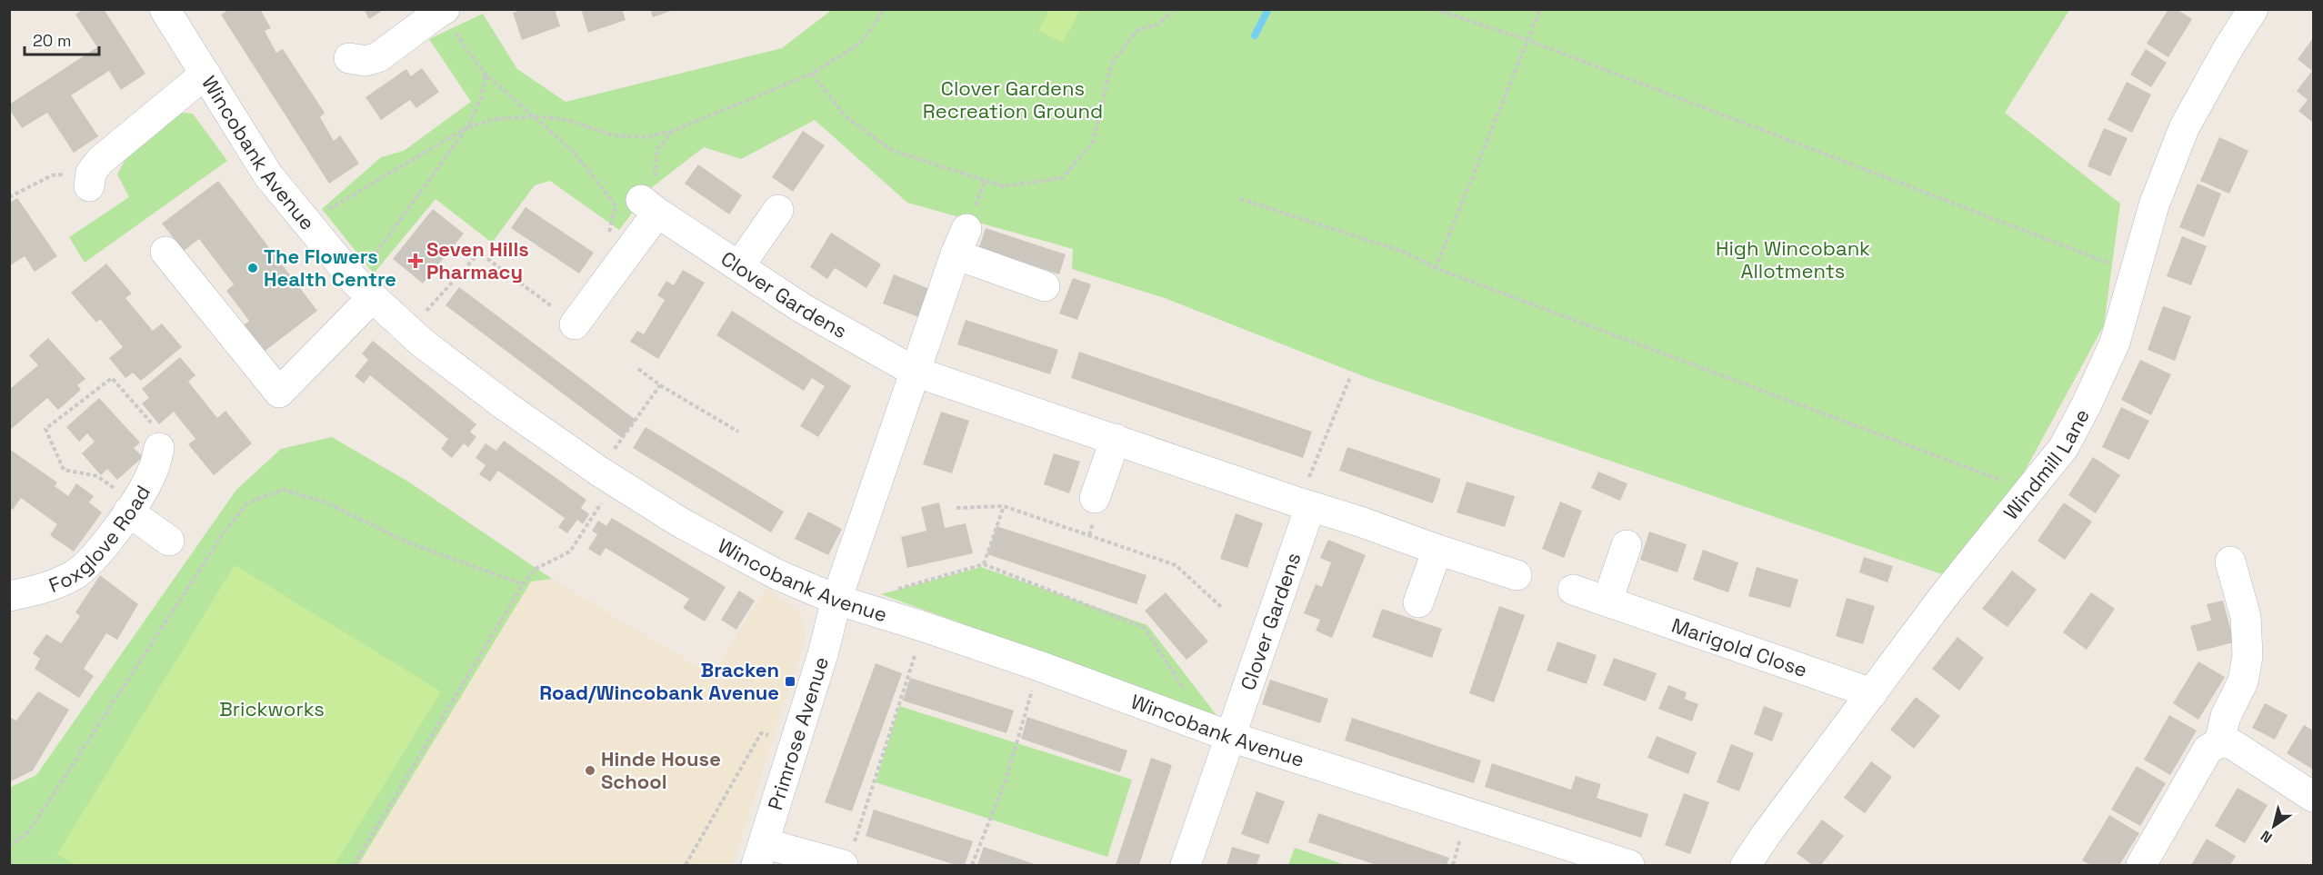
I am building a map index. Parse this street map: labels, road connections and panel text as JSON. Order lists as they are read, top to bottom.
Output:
{
  "streets": {
    "street": [
      "Wincobank Avenue",
      "Clover Gardens",
      "Windmill Lane",
      "Foxglove Road",
      "Marigold Close",
      "Primrose Avenue"
    ]
  },
  "crossings": [
    ["Wincobank Avenue", "Clover Gardens"],
    ["Wincobank Avenue", "Primrose Avenue"],
    ["Windmill Lane", "Marigold Close"]
  ],
  "parks": ["Clover Gardens Recreation Ground", "High Wincobank Allotments", "Brickworks"],
  "places": {
    "health": ["Seven Hills Pharmacy"],
    "other": ["The Flowers Health Centre", "Hinde House School"],
    "transit": ["Bracken Road/Wincobank Avenue"]
  },
  "scale_bar": "20 m",
  "north": "bottom left"
}
